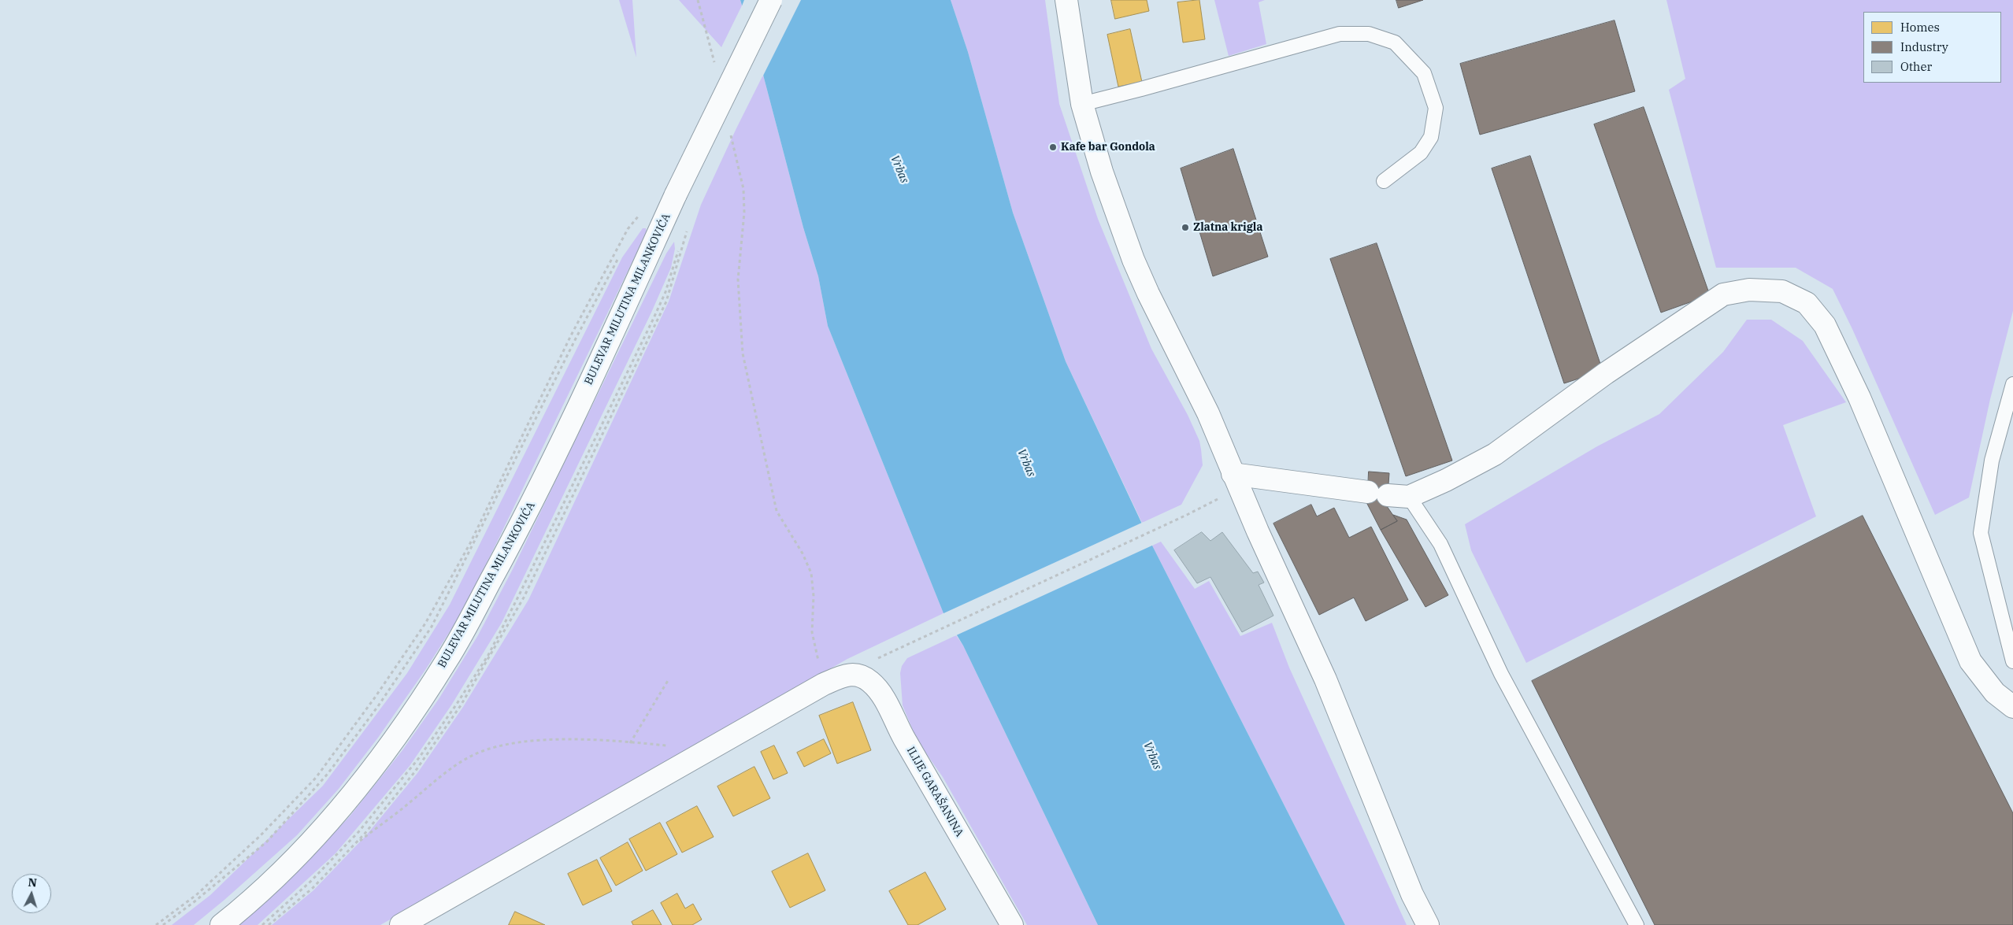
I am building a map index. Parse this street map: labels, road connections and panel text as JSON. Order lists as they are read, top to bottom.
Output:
{
  "streets": {
    "street": ["BULEVAR MILUTINA MILANKOVIĆA", "ILIJE GARAŠANINA"]
  },
  "water": ["Vrbas"],
  "places": ["Kafe bar Gondola", "Zlatna krigla"],
  "legend": ["Homes", "Industry", "Other"],
  "north": "top"
}
